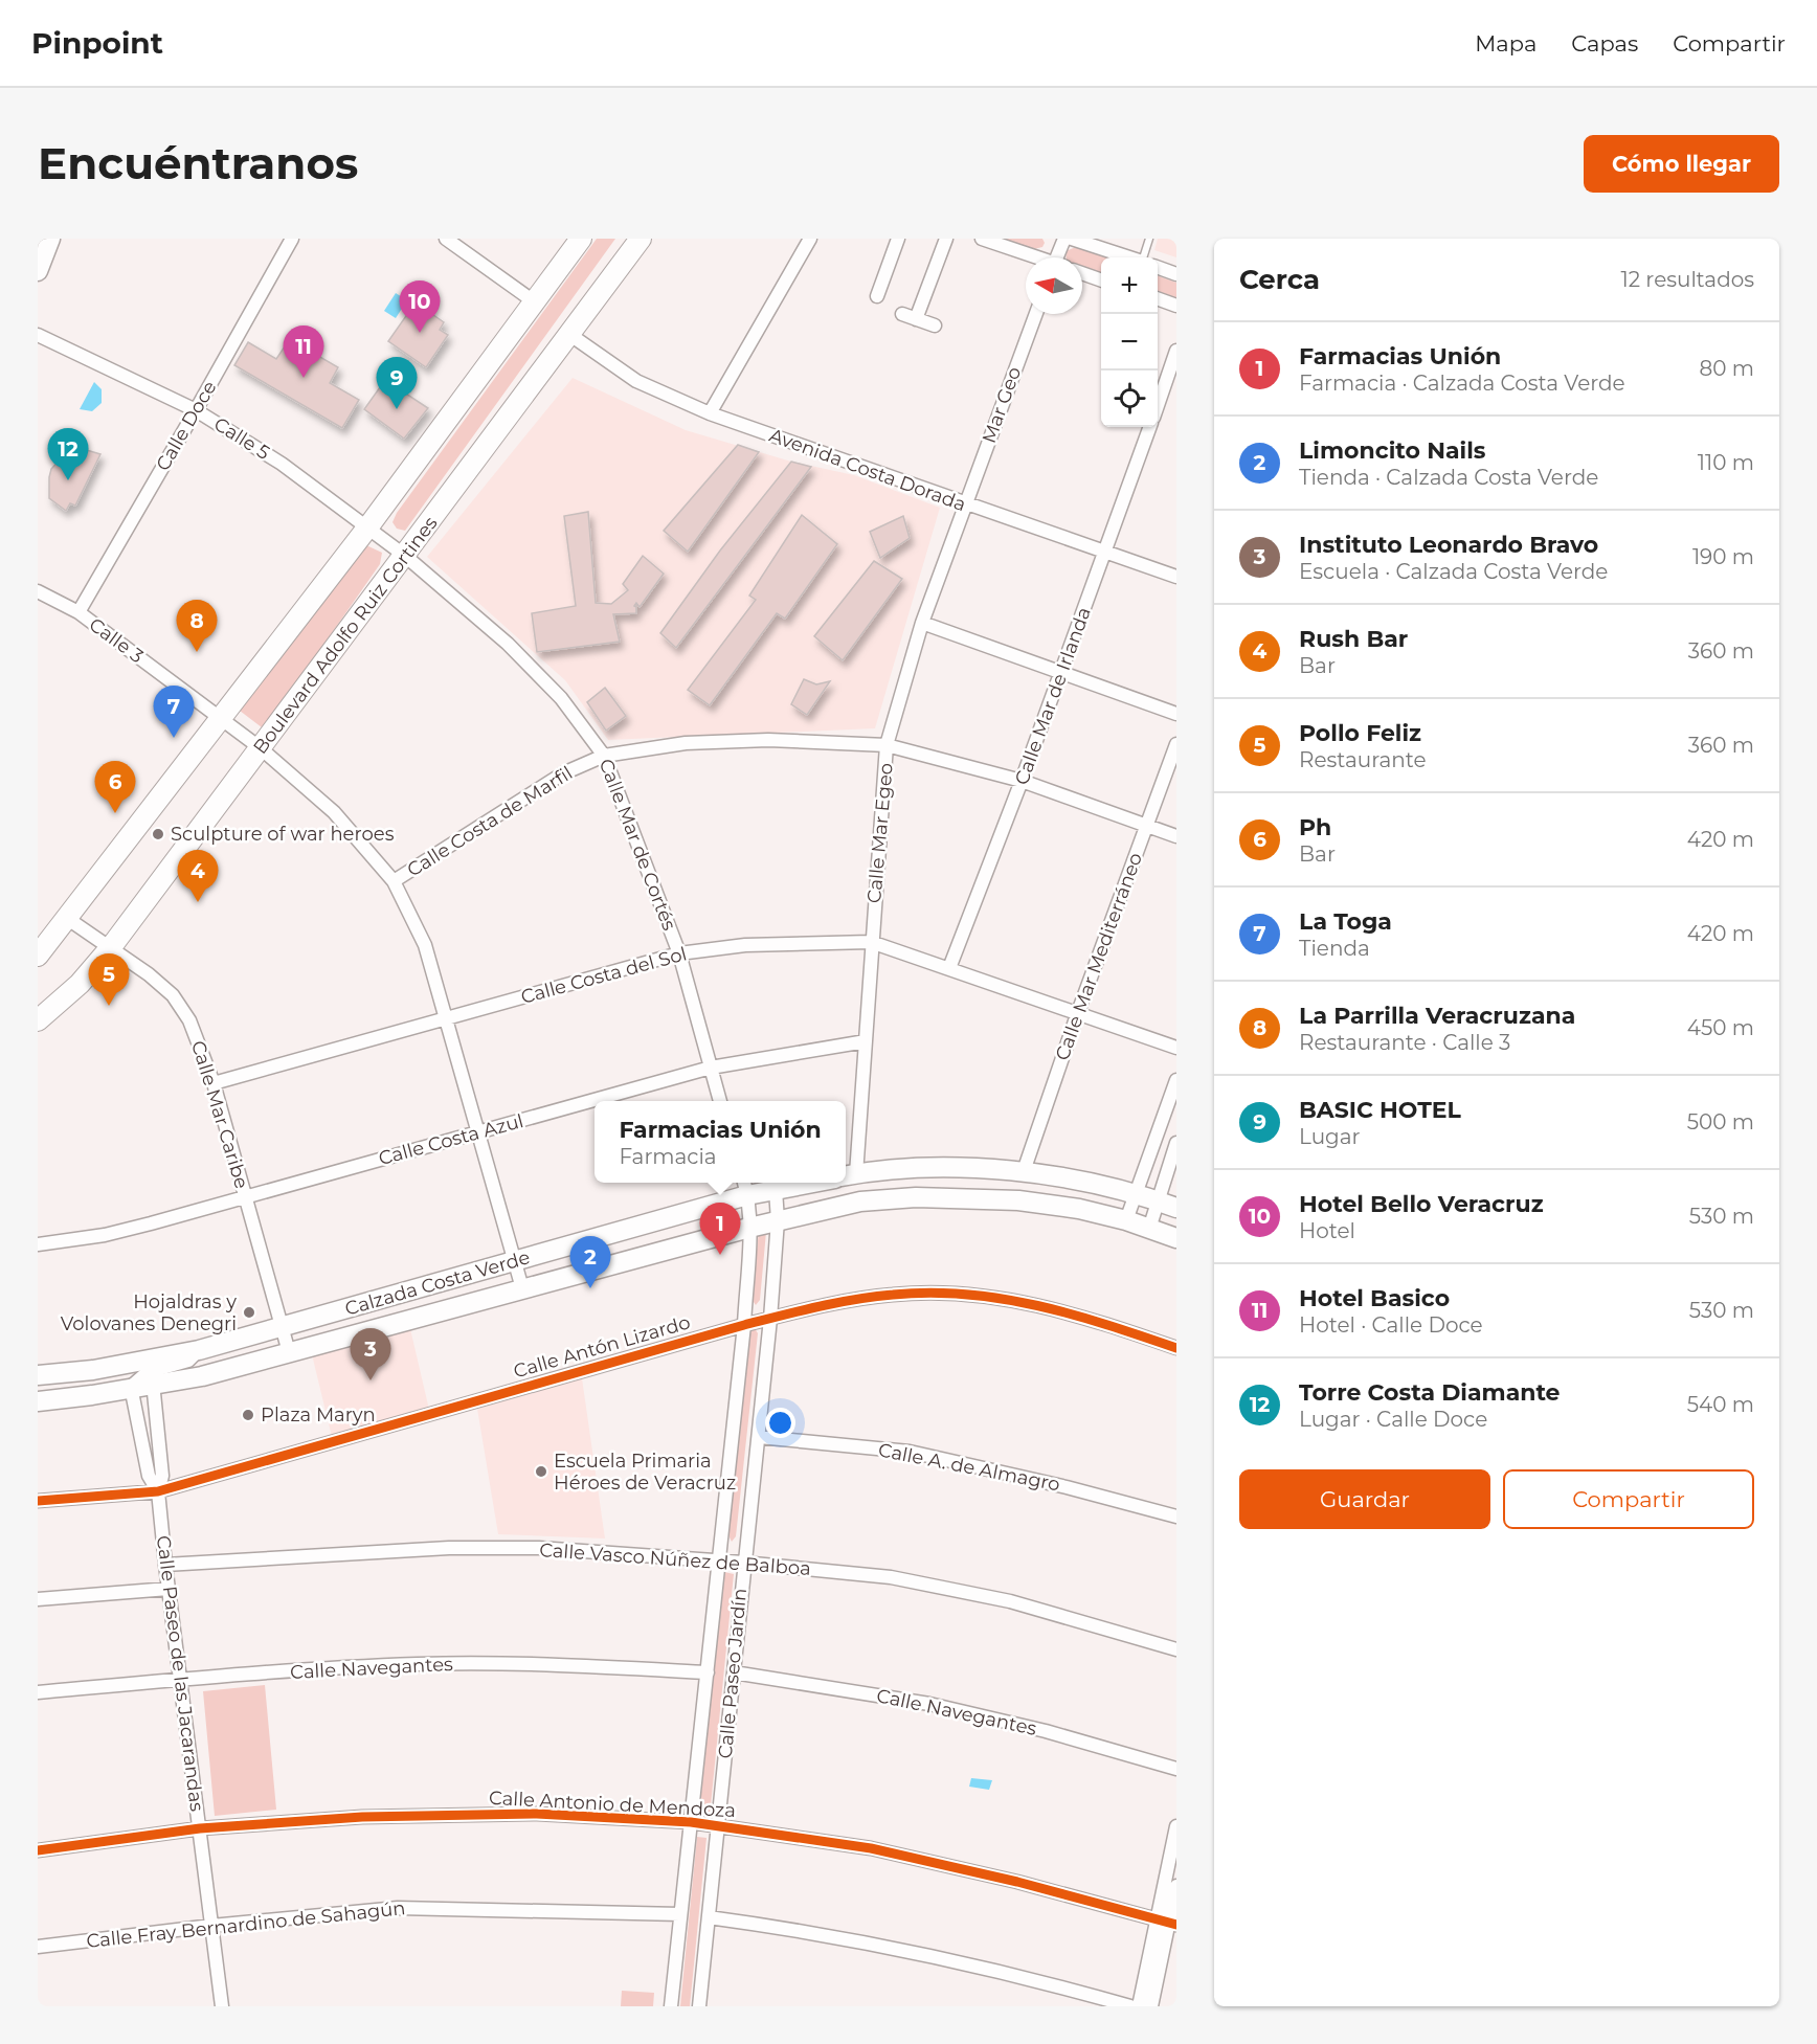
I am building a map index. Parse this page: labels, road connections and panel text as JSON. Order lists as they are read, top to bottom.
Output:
{
  "streets": {
    "main road": ["Boulevard Adolfo Ruiz Cortines", "Calzada Costa Verde"],
    "street": [
      "Mar Geo",
      "Calle Doce",
      "Calle 5",
      "Avenida Costa Dorada",
      "Calle 3",
      "Calle Mar de Irlanda",
      "Calle Costa de Marfil",
      "Calle Mar Egeo",
      "Calle Mar de Cortés",
      "Calle Mar Mediterráneo",
      "Calle Costa del Sol",
      "Calle Mar Caribe",
      "Calle Costa Azul",
      "Calle Antón Lizardo",
      "Calle A. de Almagro",
      "Calle Vasco Núñez de Balboa",
      "Calle Navegantes",
      "Calle Paseo de las Jacarandas",
      "Calle Paseo Jardín",
      "Calle Antonio de Mendoza",
      "Calle Fray Bernardino de Sahagún"
    ]
  },
  "crossings": [
    ["Mar Geo", "Avenida Costa Dorada"],
    ["Mar Geo", "Calle Mar Egeo"],
    ["Calle Doce", "Calle 5"],
    ["Calle Doce", "Calle 3"],
    ["Calle 5", "Calle Mar de Cortés"],
    ["Avenida Costa Dorada", "Boulevard Adolfo Ruiz Cortines"],
    ["Avenida Costa Dorada", "Calle Mar de Irlanda"],
    ["Avenida Costa Dorada", "Calle Mar Egeo"],
    ["Boulevard Adolfo Ruiz Cortines", "Calle 3"],
    ["Boulevard Adolfo Ruiz Cortines", "Calle Mar de Cortés"],
    ["Boulevard Adolfo Ruiz Cortines", "Calle Mar Caribe"],
    ["Calle 3", "Calle Costa de Marfil"],
    ["Calle 3", "Calle Costa del Sol"],
    ["Calle 3", "Calle Costa Azul"],
    ["Calle 3", "Calzada Costa Verde"],
    ["Calle Mar de Irlanda", "Calle Costa de Marfil"],
    ["Calle Mar de Irlanda", "Calle Costa del Sol"],
    ["Calle Costa de Marfil", "Calle Mar Egeo"],
    ["Calle Costa de Marfil", "Calle Mar de Cortés"],
    ["Calle Costa de Marfil", "Calle Mar Mediterráneo"],
    ["Calle Mar Egeo", "Calle Costa del Sol"],
    ["Calle Mar Egeo", "Calle Costa Azul"],
    ["Calle Mar de Cortés", "Calle Costa del Sol"],
    ["Calle Mar de Cortés", "Calle Costa Azul"],
    ["Calle Mar Mediterráneo", "Calle Costa del Sol"],
    ["Calle Costa del Sol", "Calle Mar Caribe"],
    ["Calle Mar Caribe", "Calle Costa Azul"],
    ["Calle Mar Caribe", "Calzada Costa Verde"],
    ["Calzada Costa Verde", "Calle Paseo de las Jacarandas"],
    ["Calzada Costa Verde", "Calle Paseo Jardín"],
    ["Calle Antón Lizardo", "Calle Paseo de las Jacarandas"],
    ["Calle Antón Lizardo", "Calle Paseo Jardín"],
    ["Calle A. de Almagro", "Calle Paseo Jardín"],
    ["Calle Vasco Núñez de Balboa", "Calle Paseo de las Jacarandas"],
    ["Calle Vasco Núñez de Balboa", "Calle Paseo Jardín"],
    ["Calle Navegantes", "Calle Paseo de las Jacarandas"],
    ["Calle Navegantes", "Calle Paseo Jardín"],
    ["Calle Paseo de las Jacarandas", "Calle Antonio de Mendoza"],
    ["Calle Paseo de las Jacarandas", "Calle Fray Bernardino de Sahagún"],
    ["Calle Paseo Jardín", "Calle Antonio de Mendoza"],
    ["Calle Paseo Jardín", "Calle Fray Bernardino de Sahagún"]
  ],
  "places": [
    "Sculpture of war heroes",
    "Hojaldras y Volovanes Denegri",
    "Plaza Maryn",
    "Escuela Primaria Héroes de Veracruz"
  ],
  "north": "left",
  "page": {
    "header": "Pinpoint",
    "nav": ["Mapa", "Capas", "Compartir"],
    "buttons": [
      "Cómo llegar",
      ["Guardar", "Compartir"]
    ],
    "title": "Encuéntranos",
    "heading": ["Cerca", "12 resultados"],
    "map_buttons": ["+", "−"],
    "pins": [
      "10",
      "11",
      "9",
      "12",
      "8",
      "7",
      "6",
      "4",
      "5",
      "1",
      "2",
      "3"
    ],
    "list": [
      {
        "mark": "1",
        "name": "Farmacias Unión",
        "note": "Farmacia · Calzada Costa Verde",
        "value": "80 m"
      },
      {
        "mark": "2",
        "name": "Limoncito Nails",
        "note": "Tienda · Calzada Costa Verde",
        "value": "110 m"
      },
      {
        "mark": "3",
        "name": "Instituto Leonardo Bravo",
        "note": "Escuela · Calzada Costa Verde",
        "value": "190 m"
      },
      {
        "mark": "4",
        "name": "Rush Bar",
        "note": "Bar",
        "value": "360 m"
      },
      {
        "mark": "5",
        "name": "Pollo Feliz",
        "note": "Restaurante",
        "value": "360 m"
      },
      {
        "mark": "6",
        "name": "Ph",
        "note": "Bar",
        "value": "420 m"
      },
      {
        "mark": "7",
        "name": "La Toga",
        "note": "Tienda",
        "value": "420 m"
      },
      {
        "mark": "8",
        "name": "La Parrilla Veracruzana",
        "note": "Restaurante · Calle 3",
        "value": "450 m"
      },
      {
        "mark": "9",
        "name": "BASIC HOTEL",
        "note": "Lugar",
        "value": "500 m"
      },
      {
        "mark": "10",
        "name": "Hotel Bello Veracruz",
        "note": "Hotel",
        "value": "530 m"
      },
      {
        "mark": "11",
        "name": "Hotel Basico",
        "note": "Hotel · Calle Doce",
        "value": "530 m"
      },
      {
        "mark": "12",
        "name": "Torre Costa Diamante",
        "note": "Lugar · Calle Doce",
        "value": "540 m"
      }
    ],
    "popup": ["Farmacias Unión", "Farmacia"]
  }
}
